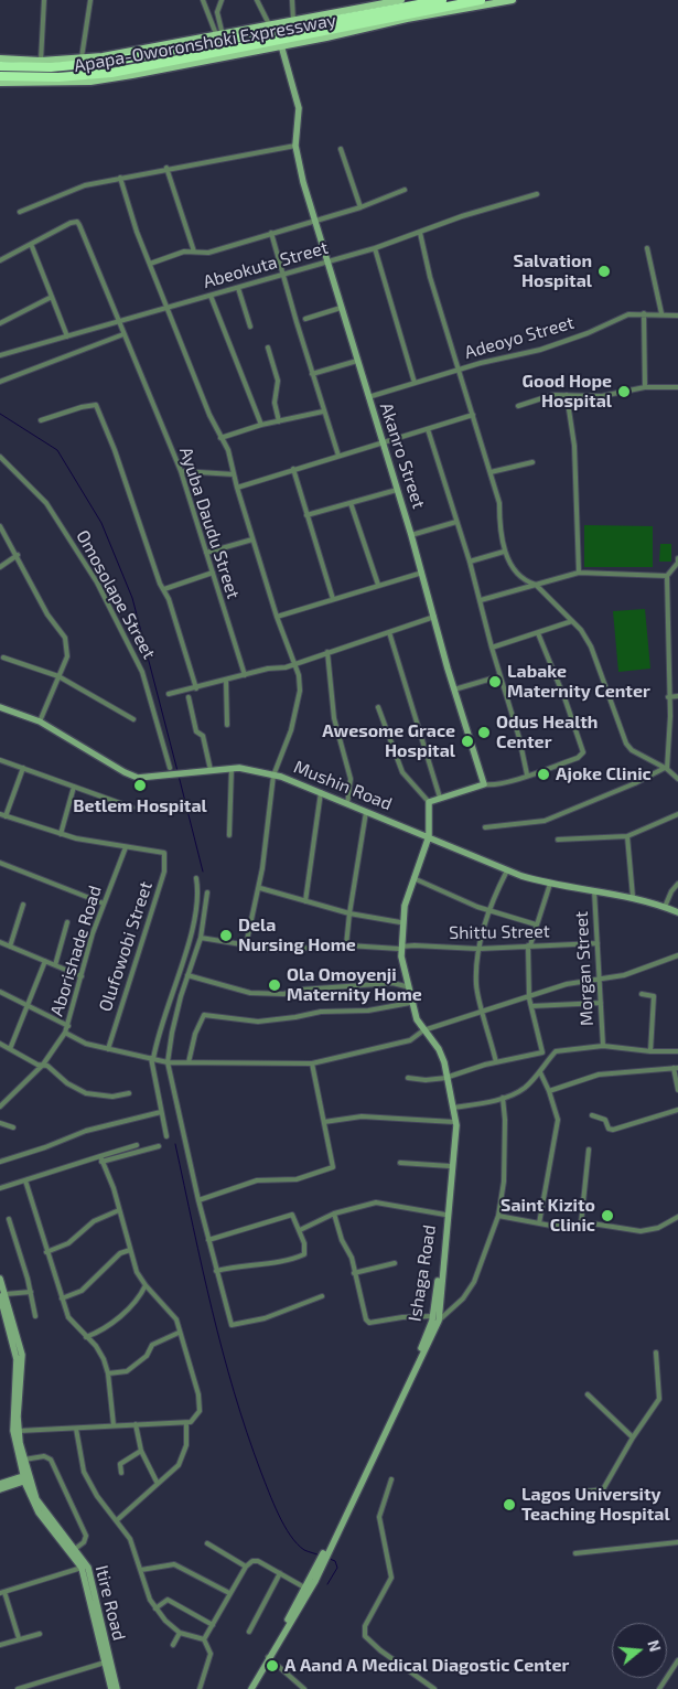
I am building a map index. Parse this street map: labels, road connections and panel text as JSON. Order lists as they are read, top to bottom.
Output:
{
  "streets": {
    "highway": ["Apapa-Oworonshoki Expressway"],
    "main road": [
      "Akanro Street",
      "Mushin Road",
      "Ishaga Road",
      "Itire Road"
    ],
    "street": [
      "Abeokuta Street",
      "Adeoyo Street",
      "Ayuba Daudu Street",
      "Omosolape Street",
      "Shittu Street",
      "Olufowobi Street",
      "Aborishade Road",
      "Morgan Street"
    ]
  },
  "crossings": [
    ["Apapa-Oworonshoki Expressway", "Akanro Street"],
    ["Abeokuta Street", "Akanro Street"],
    ["Abeokuta Street", "Ayuba Daudu Street"],
    ["Adeoyo Street", "Akanro Street"],
    ["Omosolape Street", "Mushin Road"],
    ["Mushin Road", "Morgan Street"],
    ["Mushin Road", "Ishaga Road"],
    ["Shittu Street", "Morgan Street"],
    ["Shittu Street", "Ishaga Road"],
    ["Olufowobi Street", "Aborishade Road"]
  ],
  "places": [
    "Salvation Hospital",
    "Good Hope Hospital",
    "Labake Maternity Center",
    "Odus Health Center",
    "Awesome Grace Hospital",
    "Ajoke Clinic",
    "Betlem Hospital",
    "Dela Nursing Home",
    "Ola Omoyenji Maternity Home",
    "Saint Kizito Clinic",
    "Lagos University Teaching Hospital",
    "A Aand A Medical Diagostic Center"
  ],
  "north": "right"
}
